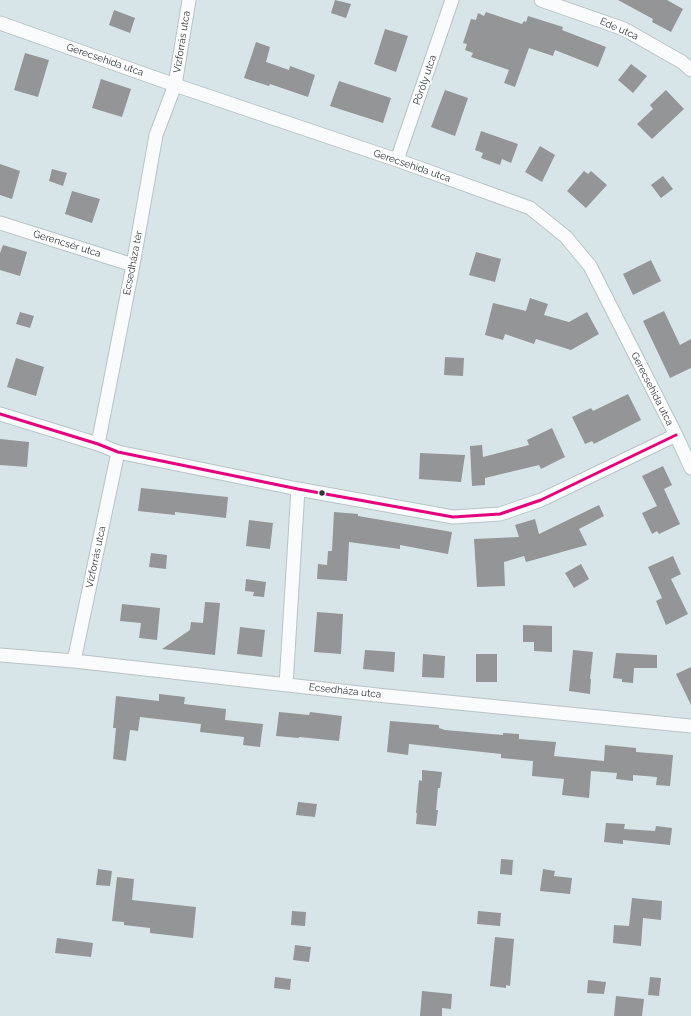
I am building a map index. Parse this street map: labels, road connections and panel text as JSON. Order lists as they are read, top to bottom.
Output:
{
  "streets": {
    "street": [
      "Ede utca",
      "Vízforrás utca",
      "Gerecsehida utca",
      "Pöröly utca",
      "Gerencsér utca",
      "Ecsedháza tér",
      "Ecsedháza utca"
    ]
  },
  "crossings": [
    ["Vízforrás utca", "Gerecsehida utca"],
    ["Vízforrás utca", "Ecsedháza tér"],
    ["Vízforrás utca", "Ecsedháza utca"],
    ["Gerecsehida utca", "Pöröly utca"],
    ["Gerecsehida utca", "Ecsedháza tér"],
    ["Gerencsér utca", "Ecsedháza tér"]
  ]
}
